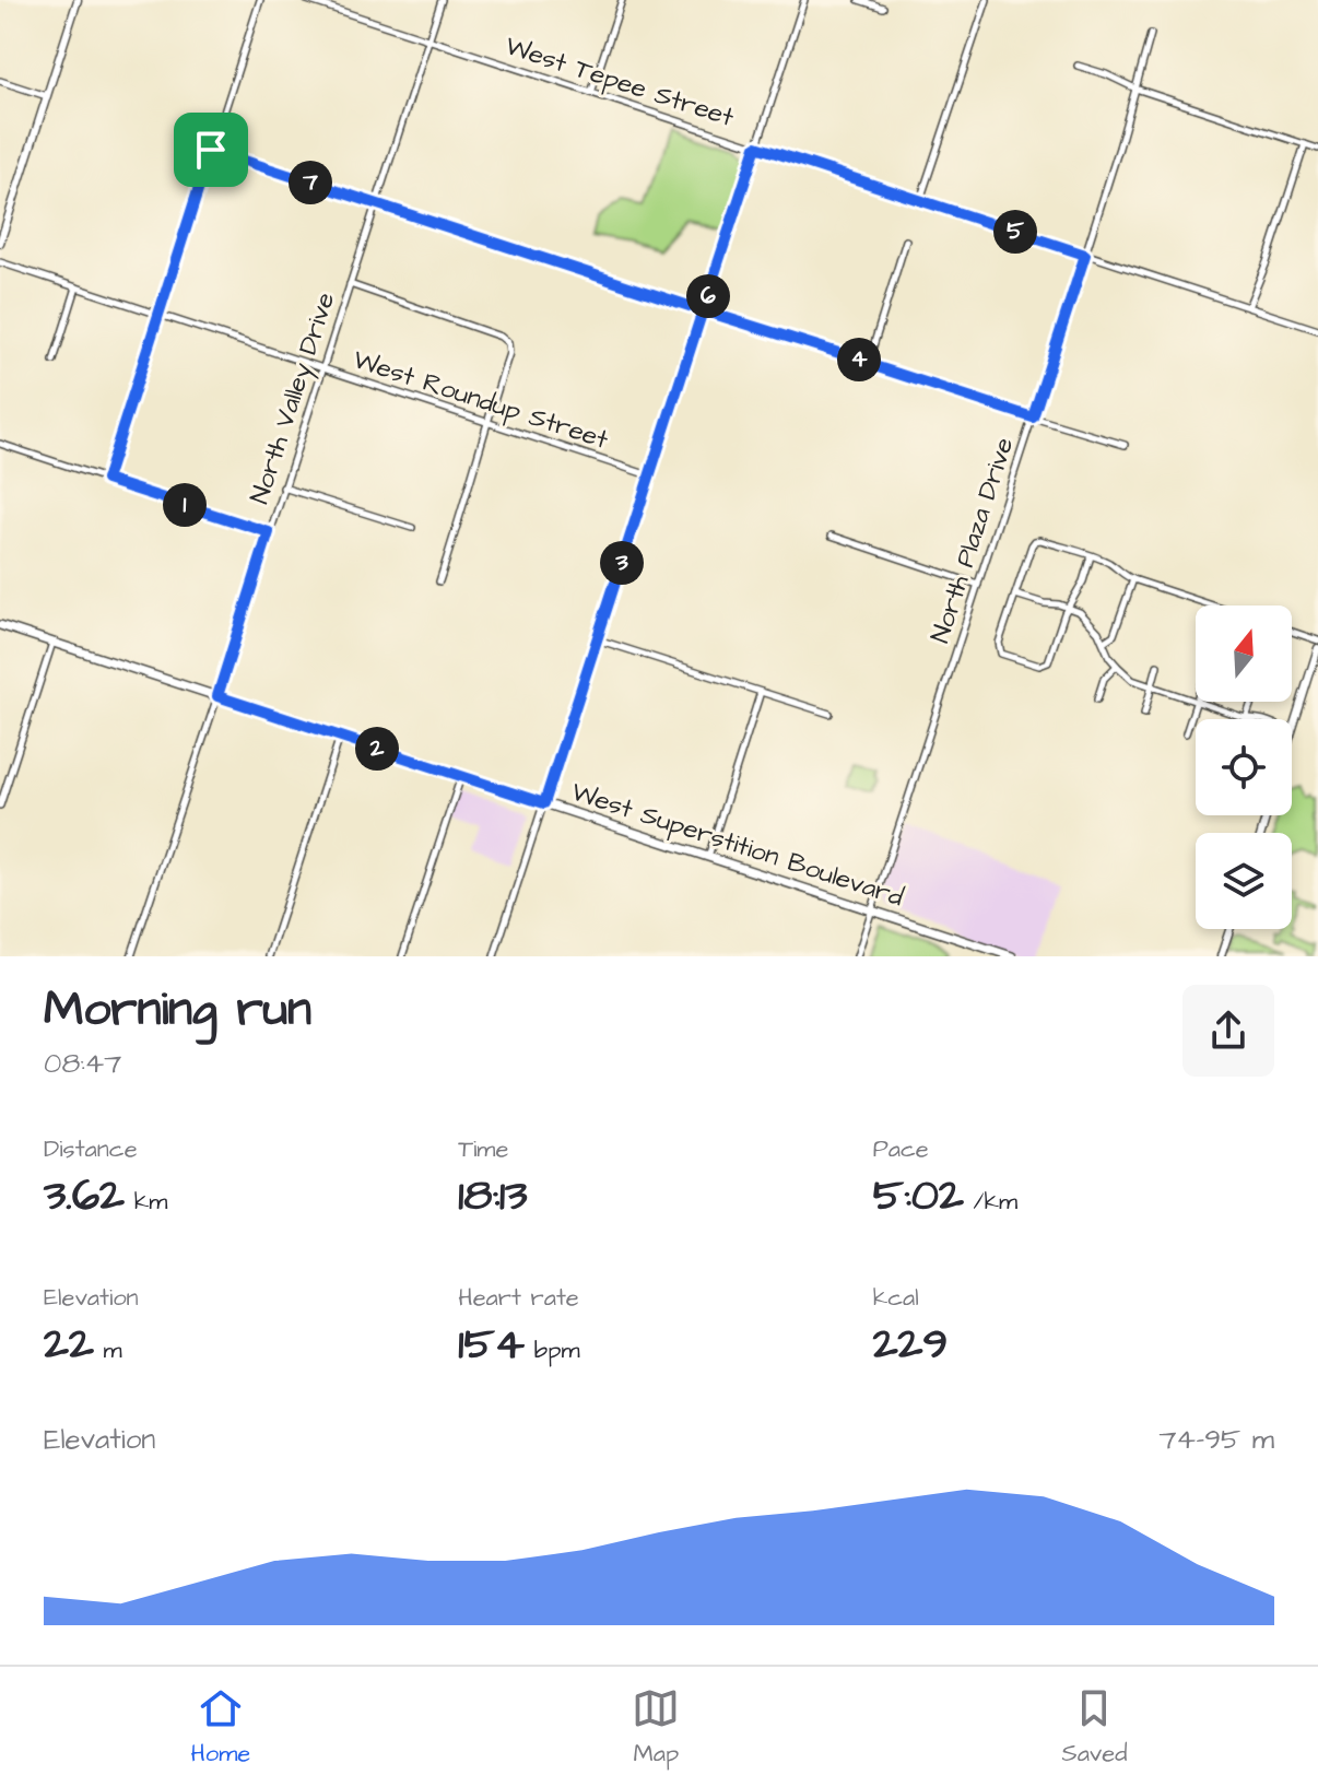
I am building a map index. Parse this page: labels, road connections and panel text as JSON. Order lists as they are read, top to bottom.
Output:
{
  "streets": {
    "main road": ["West Superstition Boulevard"],
    "street": [
      "West Tepee Street",
      "North Valley Drive",
      "West Roundup Street",
      "North Plaza Drive"
    ]
  },
  "crossings": [
    ["West Tepee Street", "North Valley Drive"],
    ["West Tepee Street", "North Plaza Drive"],
    ["North Valley Drive", "West Roundup Street"],
    ["North Valley Drive", "West Superstition Boulevard"],
    ["North Plaza Drive", "West Superstition Boulevard"]
  ],
  "north": "top",
  "page": {
    "pins": [
      "7",
      "5",
      "6",
      "4",
      "1",
      "3",
      "2"
    ],
    "heading": ["Morning run", "08:47"],
    "stats": [
      ["Distance", "3.62 km"],
      ["Time", "18:13"],
      ["Pace", "5:02 /km"],
      ["Elevation", "22 m"],
      ["Heart rate", "154 bpm"],
      ["kcal", "229"]
    ],
    "chart": ["Elevation", "74–95 m"],
    "tabs": ["Home", "Map", "Saved"]
  }
}
